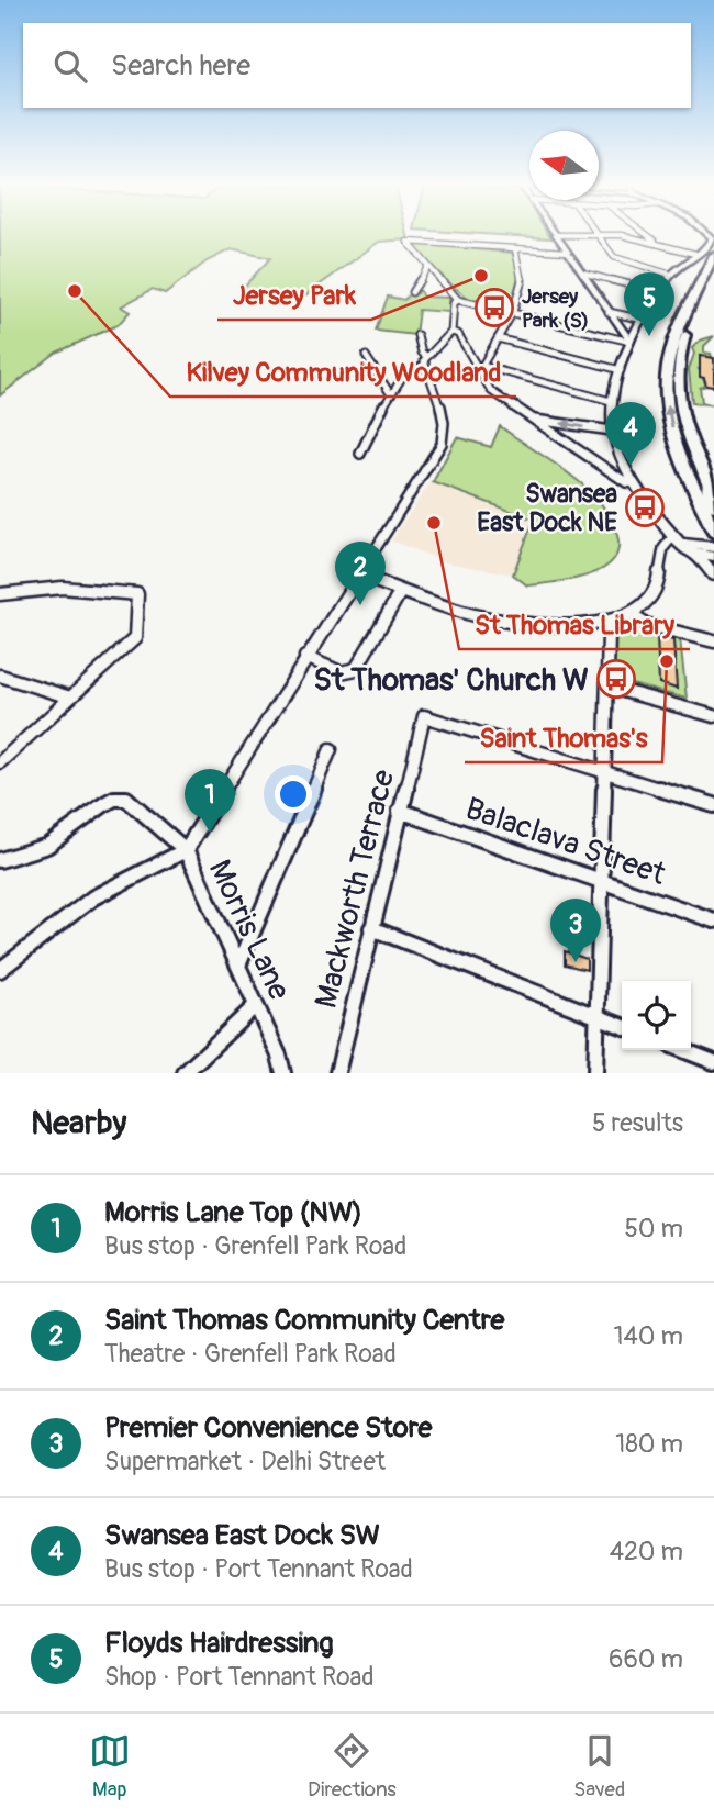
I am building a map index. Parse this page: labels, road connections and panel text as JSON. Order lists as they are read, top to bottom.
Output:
{
  "streets": {
    "street": ["Balaclava Street", "Mackworth Terrace", "Morris Lane"]
  },
  "crossings": [
    ["Balaclava Street", "Mackworth Terrace"]
  ],
  "places": {
    "other": [
      "Jersey Park",
      "Kilvey Community Woodland",
      "St Thomas Library",
      "Saint Thomas's"
    ],
    "bus stop": ["Jersey Park (S)", "Swansea East Dock NE", "St Thomas' Church W"]
  },
  "north": "left",
  "page": {
    "search": "Search here",
    "pins": [
      "5",
      "4",
      "2",
      "1",
      "3"
    ],
    "heading": ["Nearby", "5 results"],
    "list": [
      {
        "mark": "1",
        "name": "Morris Lane Top (NW)",
        "note": "Bus stop · Grenfell Park Road",
        "value": "50 m"
      },
      {
        "mark": "2",
        "name": "Saint Thomas Community Centre",
        "note": "Theatre · Grenfell Park Road",
        "value": "140 m"
      },
      {
        "mark": "3",
        "name": "Premier Convenience Store",
        "note": "Supermarket · Delhi Street",
        "value": "180 m"
      },
      {
        "mark": "4",
        "name": "Swansea East Dock SW",
        "note": "Bus stop · Port Tennant Road",
        "value": "420 m"
      },
      {
        "mark": "5",
        "name": "Floyds Hairdressing",
        "note": "Shop · Port Tennant Road",
        "value": "660 m"
      }
    ],
    "nav": ["Map", "Directions", "Saved"]
  }
}
